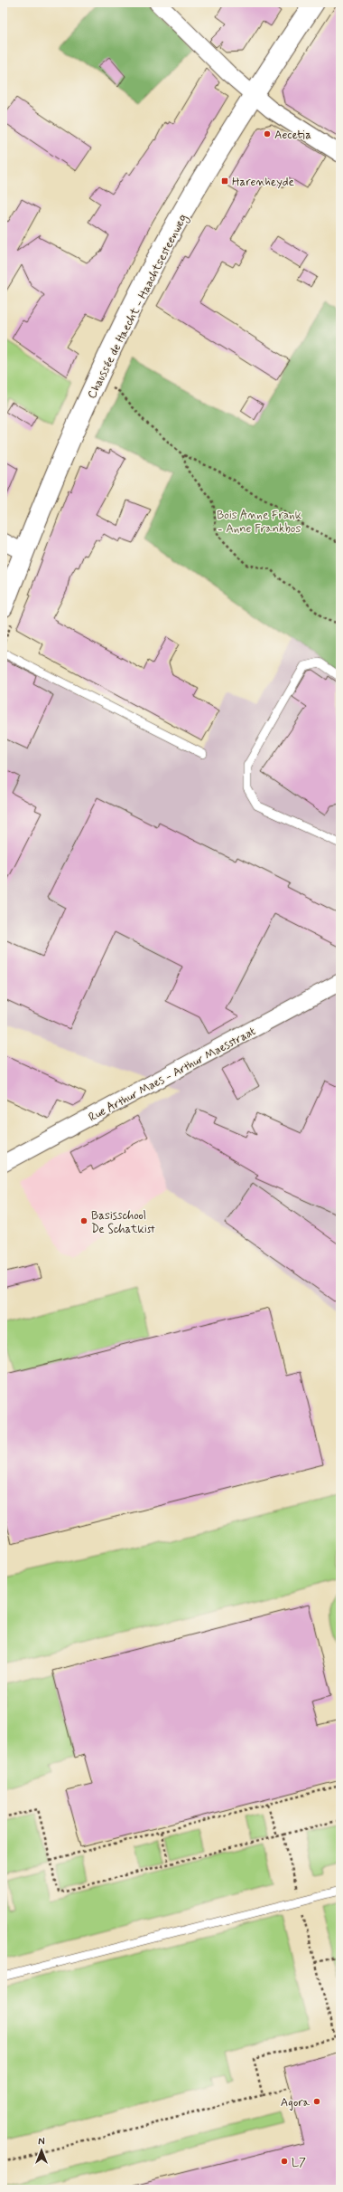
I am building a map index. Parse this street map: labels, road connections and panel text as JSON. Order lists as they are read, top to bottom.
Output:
{
  "streets": {
    "main road": ["Chaussée de Haecht - Haachtsesteenweg"],
    "street": ["Rue Arthur Maes - Arthur Maesstraat"]
  },
  "parks": ["Bois Anne Frank - Anne Frankbos"],
  "places": {
    "other": [
      "Aecetia",
      "Basisschool De Schatkist",
      "Agora",
      "L7"
    ],
    "transit": ["Harenheyde"]
  },
  "north": "top"
}
